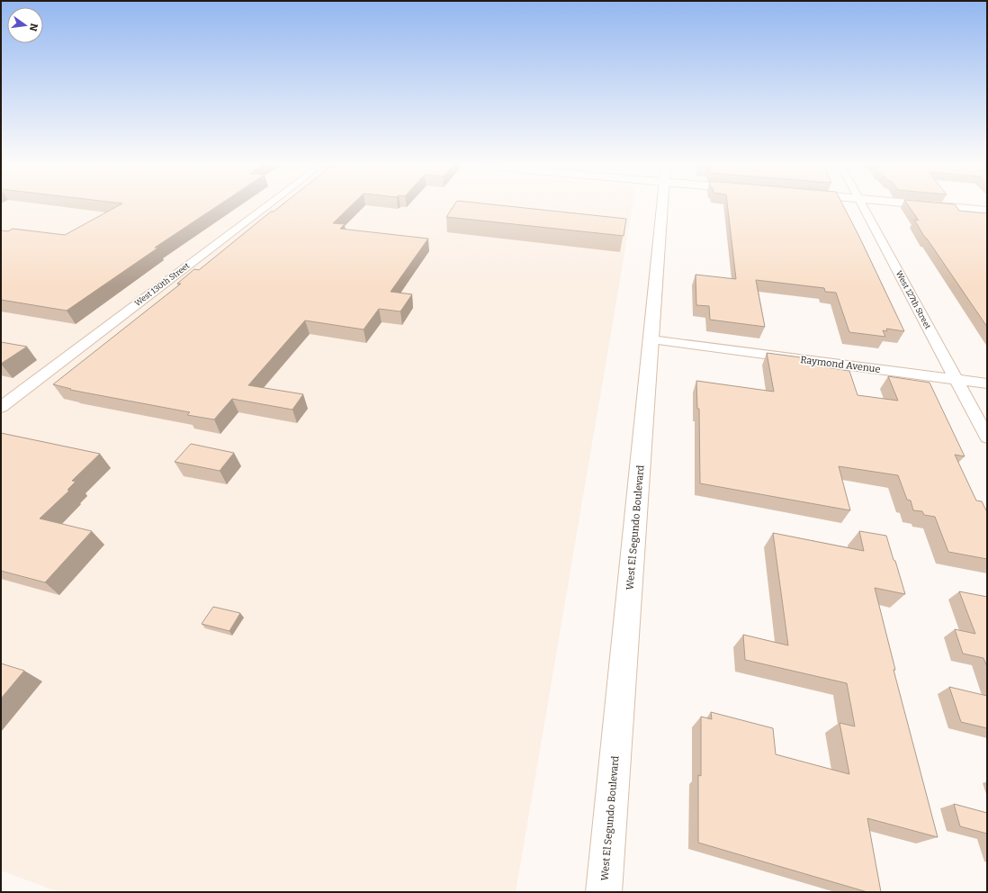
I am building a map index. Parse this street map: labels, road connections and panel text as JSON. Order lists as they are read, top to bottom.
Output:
{
  "streets": {
    "main road": ["West El Segundo Boulevard"],
    "street": ["West 130th Street", "West 127th Street", "Raymond Avenue"]
  },
  "crossings": [
    ["West 127th Street", "Raymond Avenue"],
    ["Raymond Avenue", "West El Segundo Boulevard"]
  ],
  "north": "right"
}
